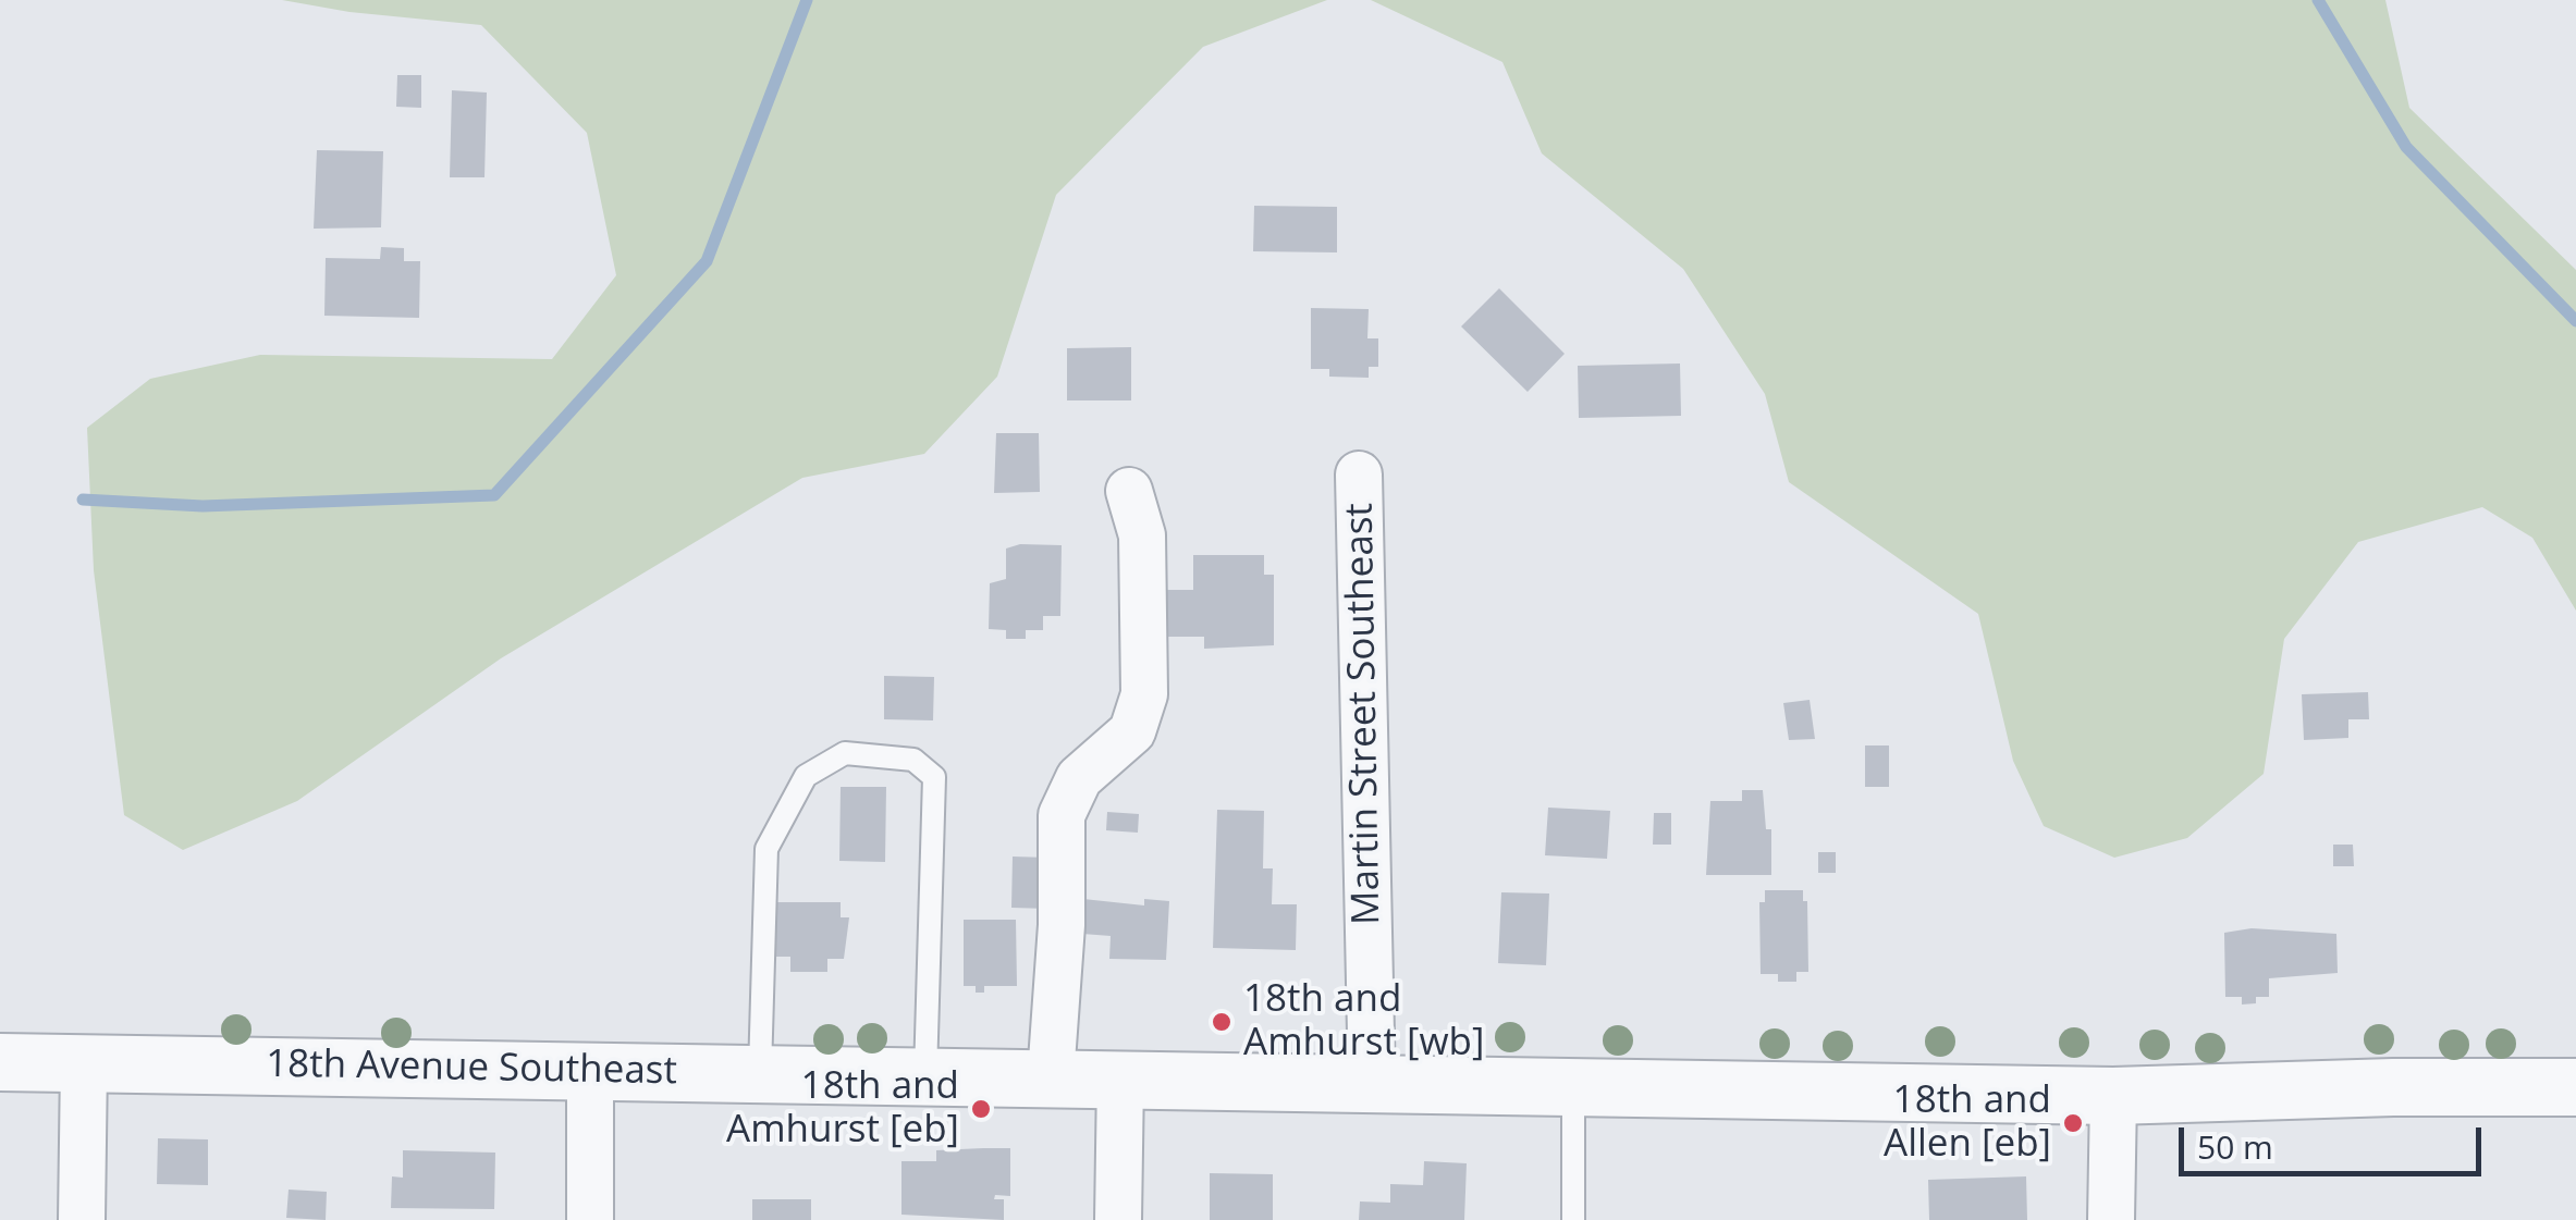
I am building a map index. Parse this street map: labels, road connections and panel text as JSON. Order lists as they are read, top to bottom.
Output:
{
  "streets": {
    "street": ["Martin Street Southeast", "18th Avenue Southeast"]
  },
  "crossings": [
    ["Martin Street Southeast", "18th Avenue Southeast"]
  ],
  "places": ["18th and Amhurst [wb]", "18th and Amhurst [eb]", "18th and Allen [eb]"],
  "scale_bar": "50 m"
}
